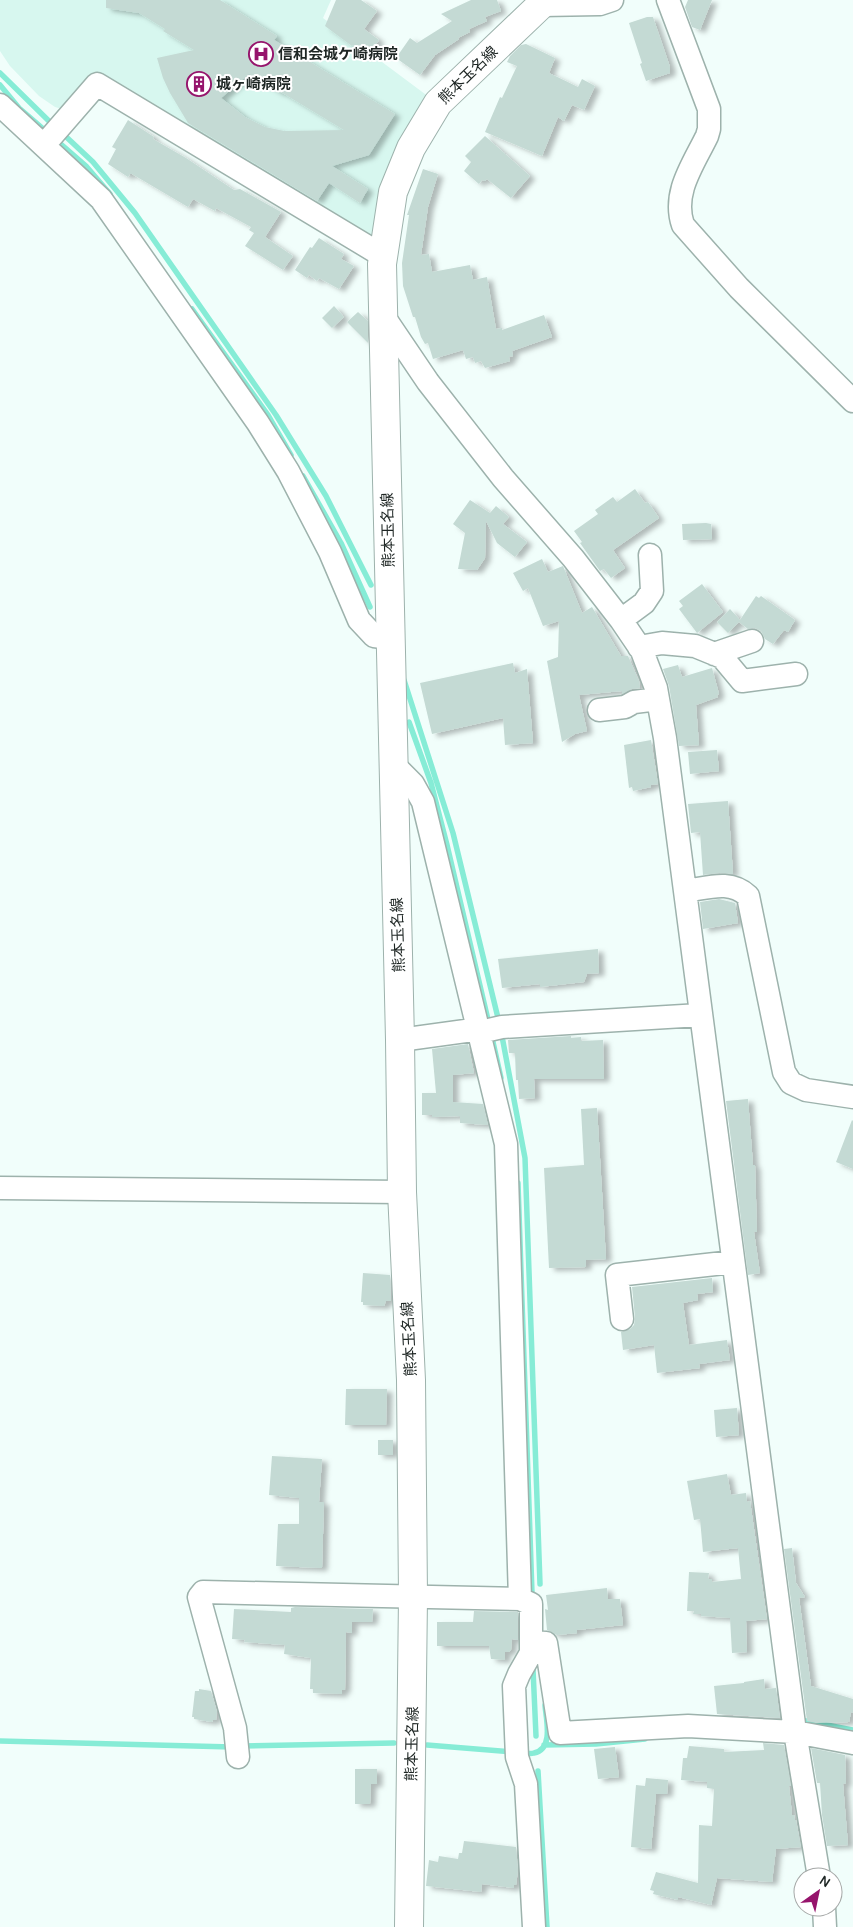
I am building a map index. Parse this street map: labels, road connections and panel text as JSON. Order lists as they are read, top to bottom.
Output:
{
  "streets": {
    "main road": ["熊本玉名線"]
  },
  "places": {
    "hospital": ["信和会城ケ崎病院"],
    "building": ["城ヶ崎病院"]
  },
  "north": "top right"
}
